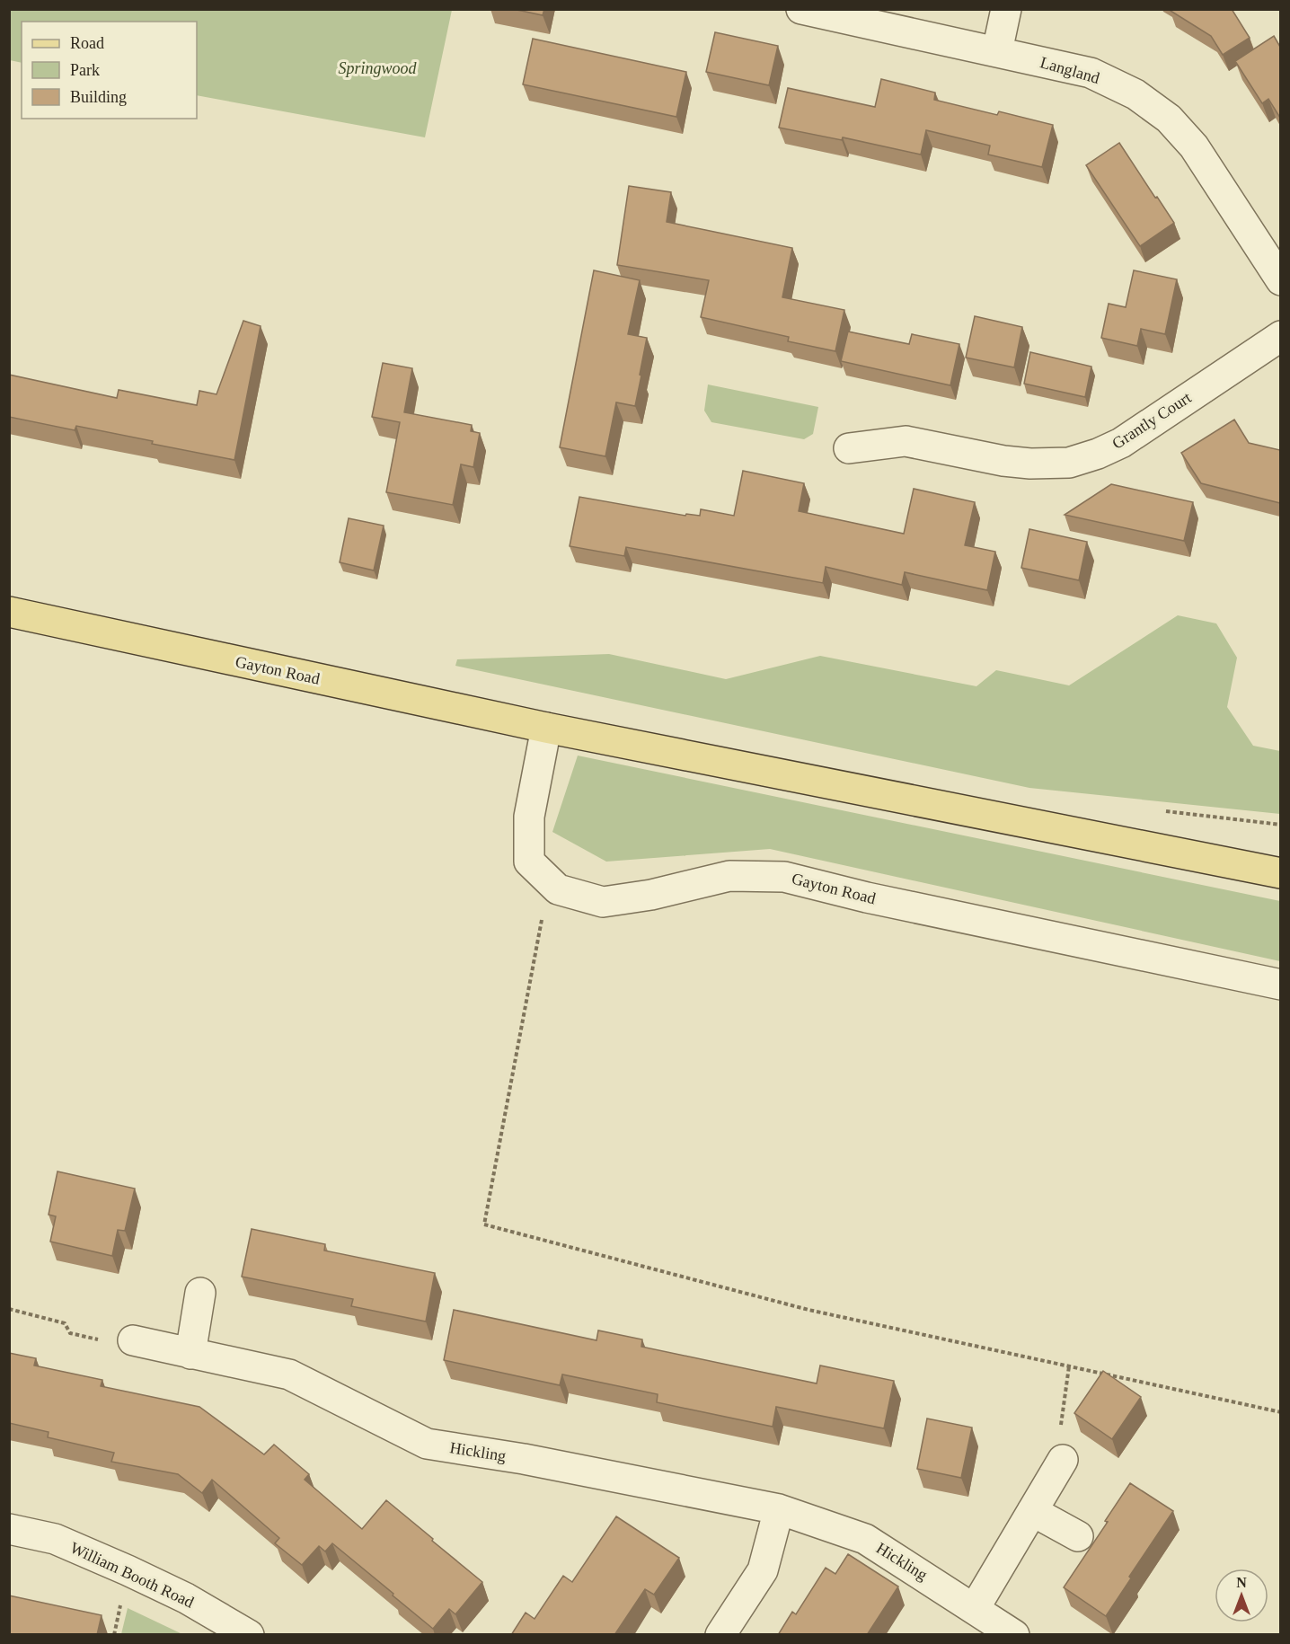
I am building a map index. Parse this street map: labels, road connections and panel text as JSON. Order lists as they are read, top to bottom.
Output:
{
  "streets": {
    "main road": ["Gayton Road"],
    "street": [
      "Langland",
      "Grantly Court",
      "Hickling",
      "William Booth Road"
    ]
  },
  "parks": ["Springwood"],
  "legend": ["Road", "Park", "Building"],
  "north": "top"
}
